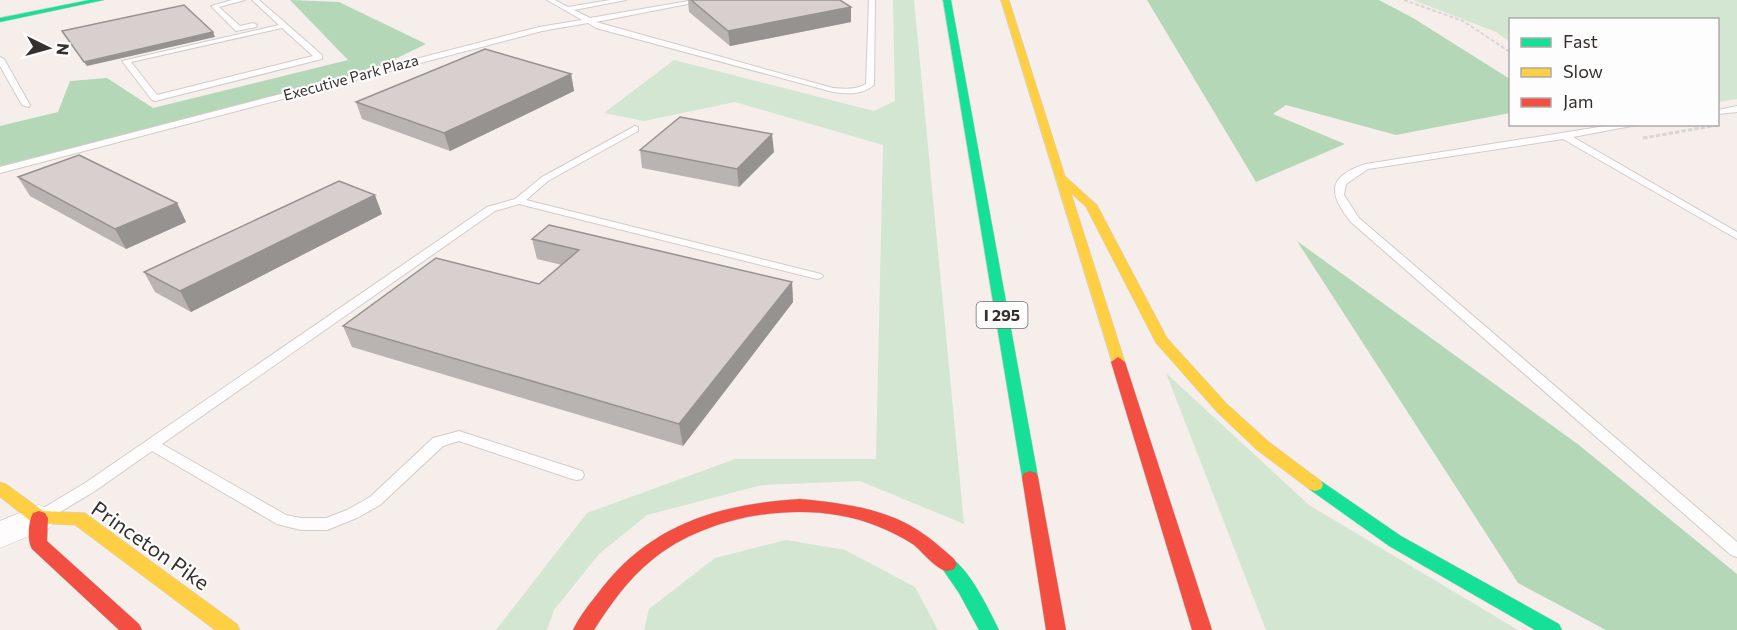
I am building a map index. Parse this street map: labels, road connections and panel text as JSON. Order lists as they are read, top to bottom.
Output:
{
  "streets": {
    "main road": ["I 295", "Princeton Pike"],
    "lane": ["Executive Park Plaza"]
  },
  "legend": ["Fast", "Slow", "Jam"],
  "north": "right"
}
